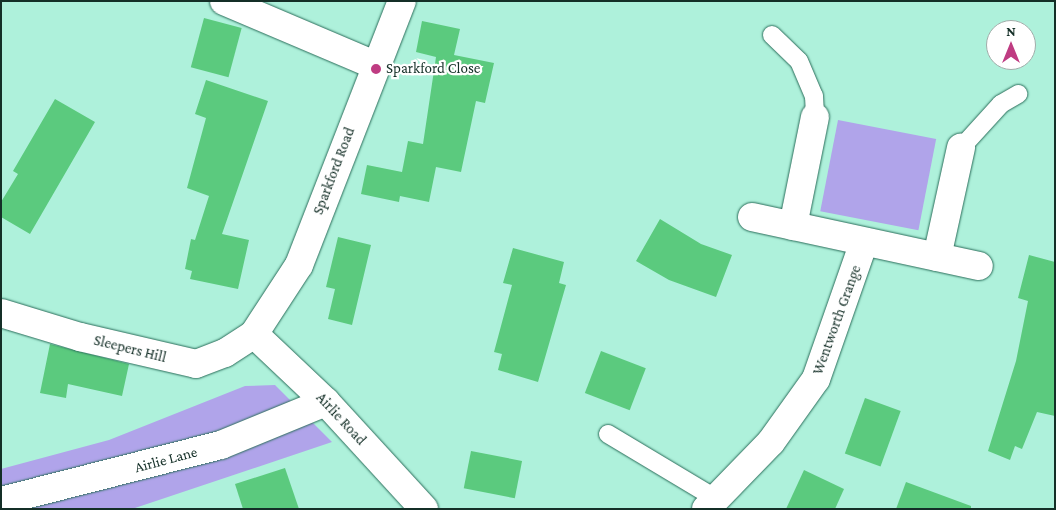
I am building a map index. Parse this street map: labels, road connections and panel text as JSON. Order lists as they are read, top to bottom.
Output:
{
  "streets": {
    "street": [
      "Sparkford Road",
      "Wentworth Grange",
      "Sleepers Hill",
      "Airlie Road",
      "Airlie Lane"
    ]
  },
  "crossings": [
    ["Sparkford Road", "Sleepers Hill"],
    ["Sparkford Road", "Airlie Road"],
    ["Sleepers Hill", "Airlie Road"],
    ["Airlie Road", "Airlie Lane"]
  ],
  "places": ["Sparkford Close"],
  "north": "top"
}
